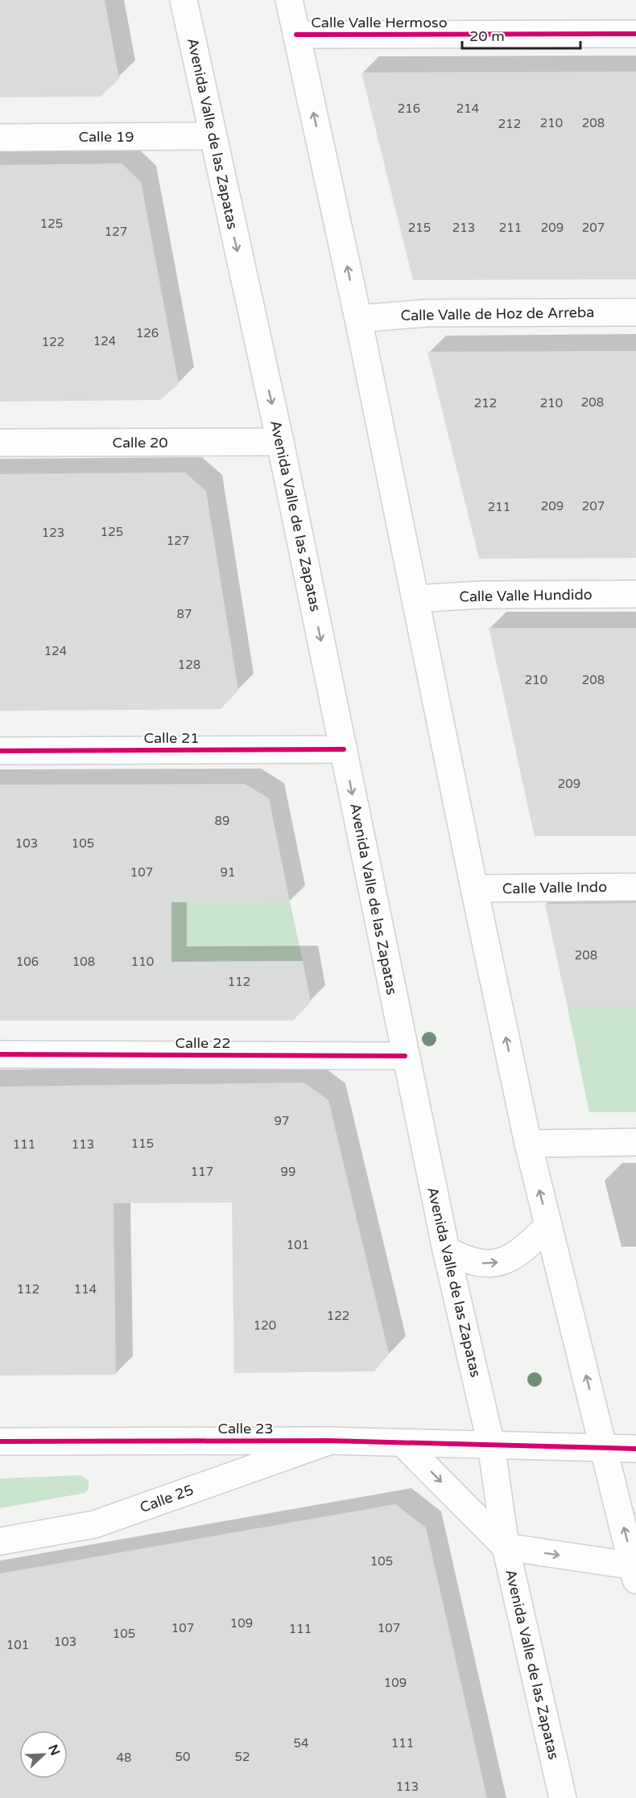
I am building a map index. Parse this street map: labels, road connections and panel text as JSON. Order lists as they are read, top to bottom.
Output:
{
  "streets": {
    "street": [
      "Calle Valle Hermoso",
      "Avenida Valle de las Zapatas",
      "Calle 19",
      "Calle Valle de Hoz de Arreba",
      "Calle 20",
      "Calle Valle Hundido",
      "Calle 21",
      "Calle Valle Indo",
      "Calle 22",
      "Calle 23",
      "Calle 25"
    ]
  },
  "crossings": [
    ["Avenida Valle de las Zapatas", "Calle 19"],
    ["Avenida Valle de las Zapatas", "Calle 20"],
    ["Avenida Valle de las Zapatas", "Calle 21"],
    ["Avenida Valle de las Zapatas", "Calle 22"],
    ["Avenida Valle de las Zapatas", "Calle 23"],
    ["Calle 23", "Calle 25"]
  ],
  "house_numbers": [
    "216",
    "214",
    "210",
    "208",
    "212",
    "125",
    "215",
    "213",
    "211",
    "209",
    "207",
    "127",
    "126",
    "124",
    "122",
    "208",
    "212",
    "210",
    "209",
    "207",
    "211",
    "125",
    "123",
    "127",
    "87",
    "124",
    "128",
    "210",
    "208",
    "209",
    "89",
    "103",
    "105",
    "107",
    "91",
    "208",
    "106",
    "108",
    "110",
    "112",
    "97",
    "115",
    "111",
    "113",
    "117",
    "99",
    "101",
    "112",
    "114",
    "122",
    "120",
    "105",
    "109",
    "107",
    "107",
    "111",
    "105",
    "103",
    "101",
    "109",
    "54",
    "111",
    "50",
    "52",
    "48",
    "113"
  ],
  "scale_bar": "20 m",
  "north": "top right"
}
